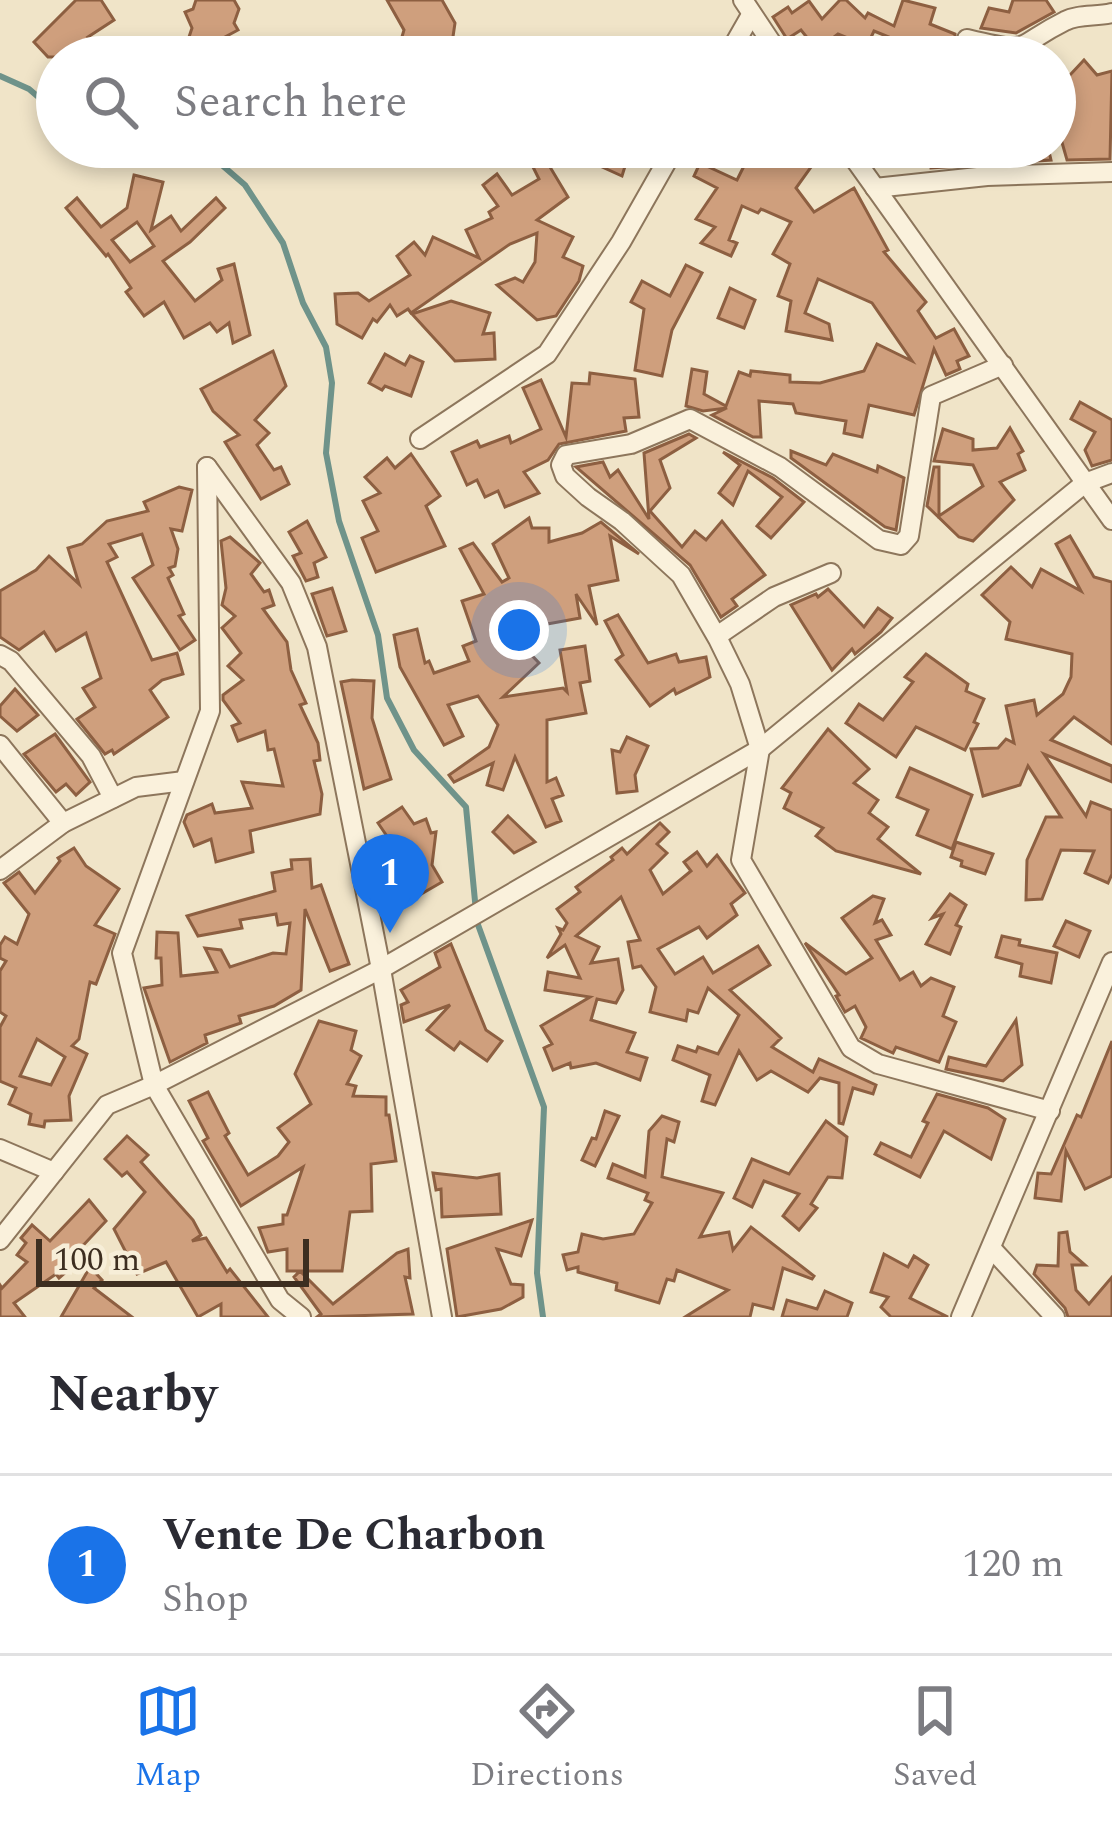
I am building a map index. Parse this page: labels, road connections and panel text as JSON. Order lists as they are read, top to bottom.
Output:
{
  "scale_bar": "100 m",
  "page": {
    "search": "Search here",
    "pins": "1",
    "scale": "100 m",
    "heading": "Nearby",
    "list": [
      {
        "mark": "1",
        "name": "Vente De Charbon",
        "note": "Shop",
        "value": "120 m"
      }
    ],
    "nav": ["Map", "Directions", "Saved"]
  }
}
